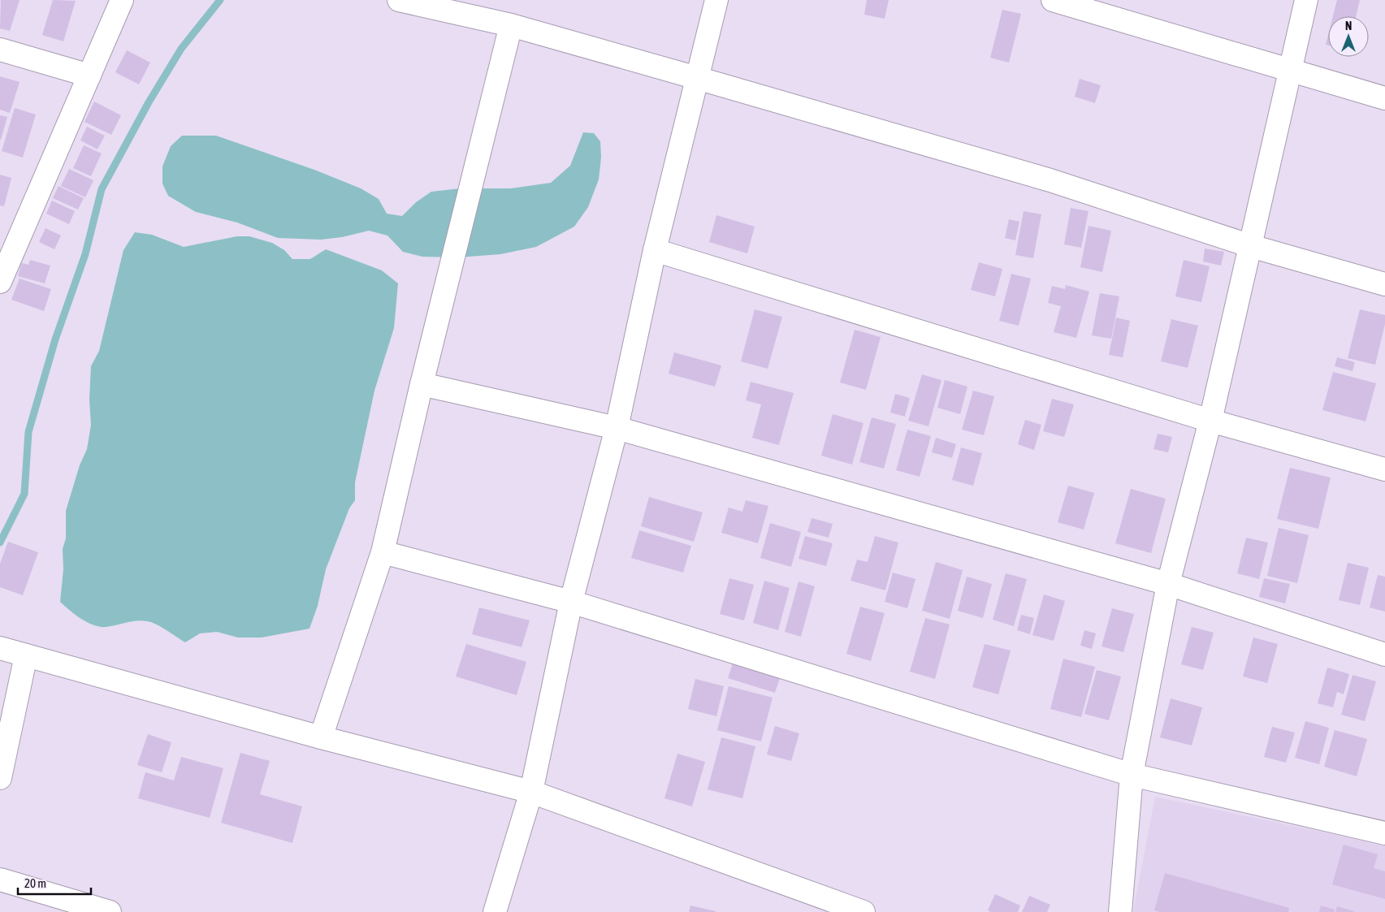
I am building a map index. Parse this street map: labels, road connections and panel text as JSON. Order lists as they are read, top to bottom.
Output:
{
  "scale_bar": "20 m",
  "north": "top"
}
